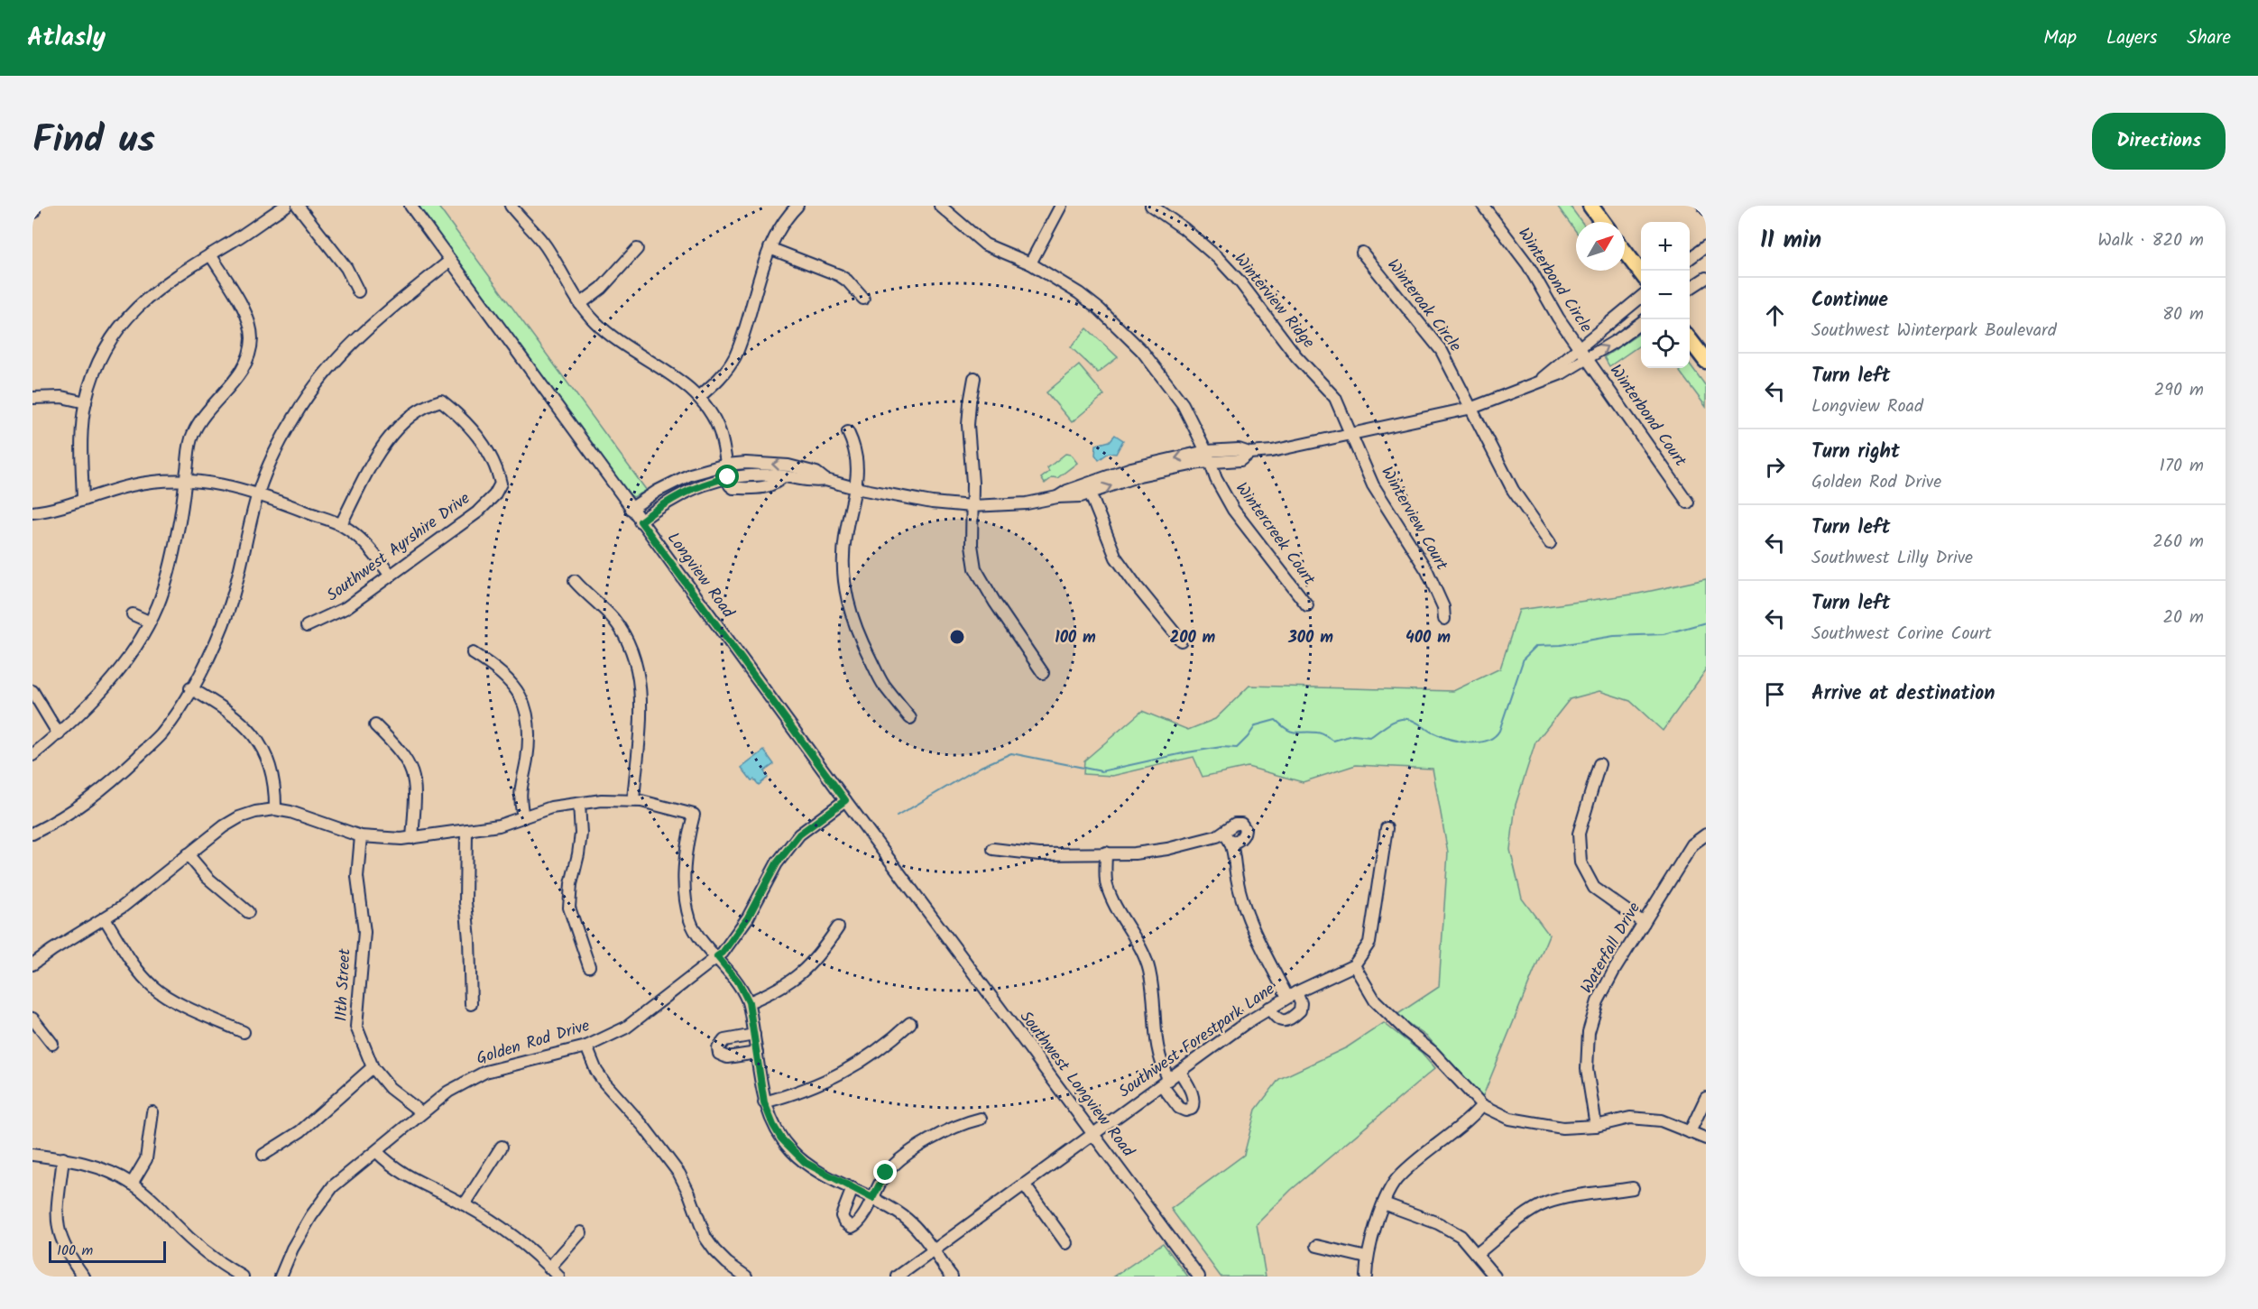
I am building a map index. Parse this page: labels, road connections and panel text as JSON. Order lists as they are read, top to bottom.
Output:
{
  "streets": {
    "street": [
      "Winterbond Circle",
      "Winterview Ridge",
      "Winteroak Circle",
      "Winterbond Court",
      "Winterview Court",
      "Wintercreek Court",
      "Southwest Ayrshire Drive",
      "Longview Road",
      "Waterfall Drive",
      "11th Street",
      "Southwest Forestpark Lane",
      "Golden Rod Drive",
      "Southwest Longview Road"
    ]
  },
  "crossings": [
    ["Winterbond Circle", "Winterbond Court"],
    ["Winterview Ridge", "Winterview Court"],
    ["Longview Road", "Golden Rod Drive"],
    ["Longview Road", "Southwest Longview Road"],
    ["11th Street", "Golden Rod Drive"],
    ["Southwest Forestpark Lane", "Southwest Longview Road"]
  ],
  "scale_bar": "100 m",
  "north": "top right",
  "page": {
    "header": "Atlasly",
    "nav": ["Map", "Layers", "Share"],
    "title": "Find us",
    "buttons": "Directions",
    "heading": ["11 min", "Walk · 820 m"],
    "map_buttons": ["+", "−"],
    "list": [
      ["Continue", "Southwest Winterpark Boulevard", "80 m"],
      ["Turn left", "Longview Road", "290 m"],
      ["Turn right", "Golden Rod Drive", "170 m"],
      ["Turn left", "Southwest Lilly Drive", "260 m"],
      ["Turn left", "Southwest Corine Court", "20 m"],
      "Arrive at destination"
    ],
    "scale": "100 m"
  },
  "rings": [
    "100 m",
    "200 m",
    "300 m",
    "400 m"
  ]
}
